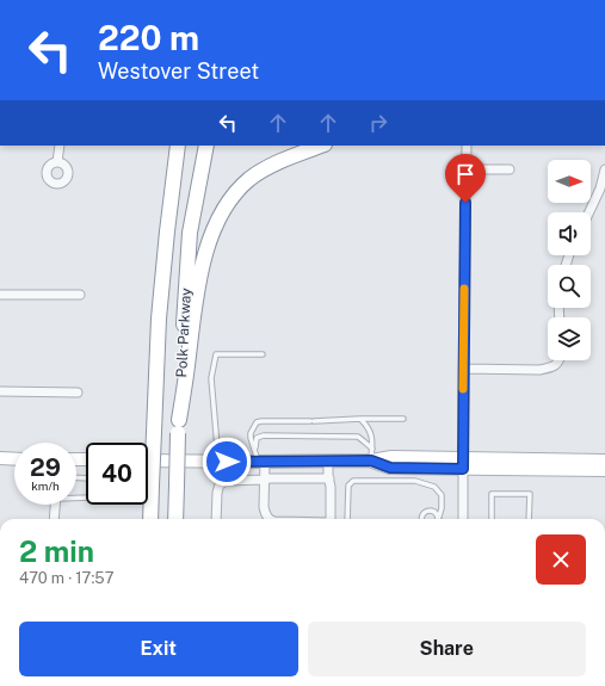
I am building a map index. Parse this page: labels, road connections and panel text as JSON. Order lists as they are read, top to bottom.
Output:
{
  "streets": {
    "highway": ["Polk Parkway"]
  },
  "north": "right",
  "page": {
    "turn": ["220 m", "Westover Street"],
    "speed": "29 km/h",
    "limit": "40",
    "heading": ["2 min", "470 m · 17:57"],
    "buttons": ["Exit", "Share"]
  }
}
